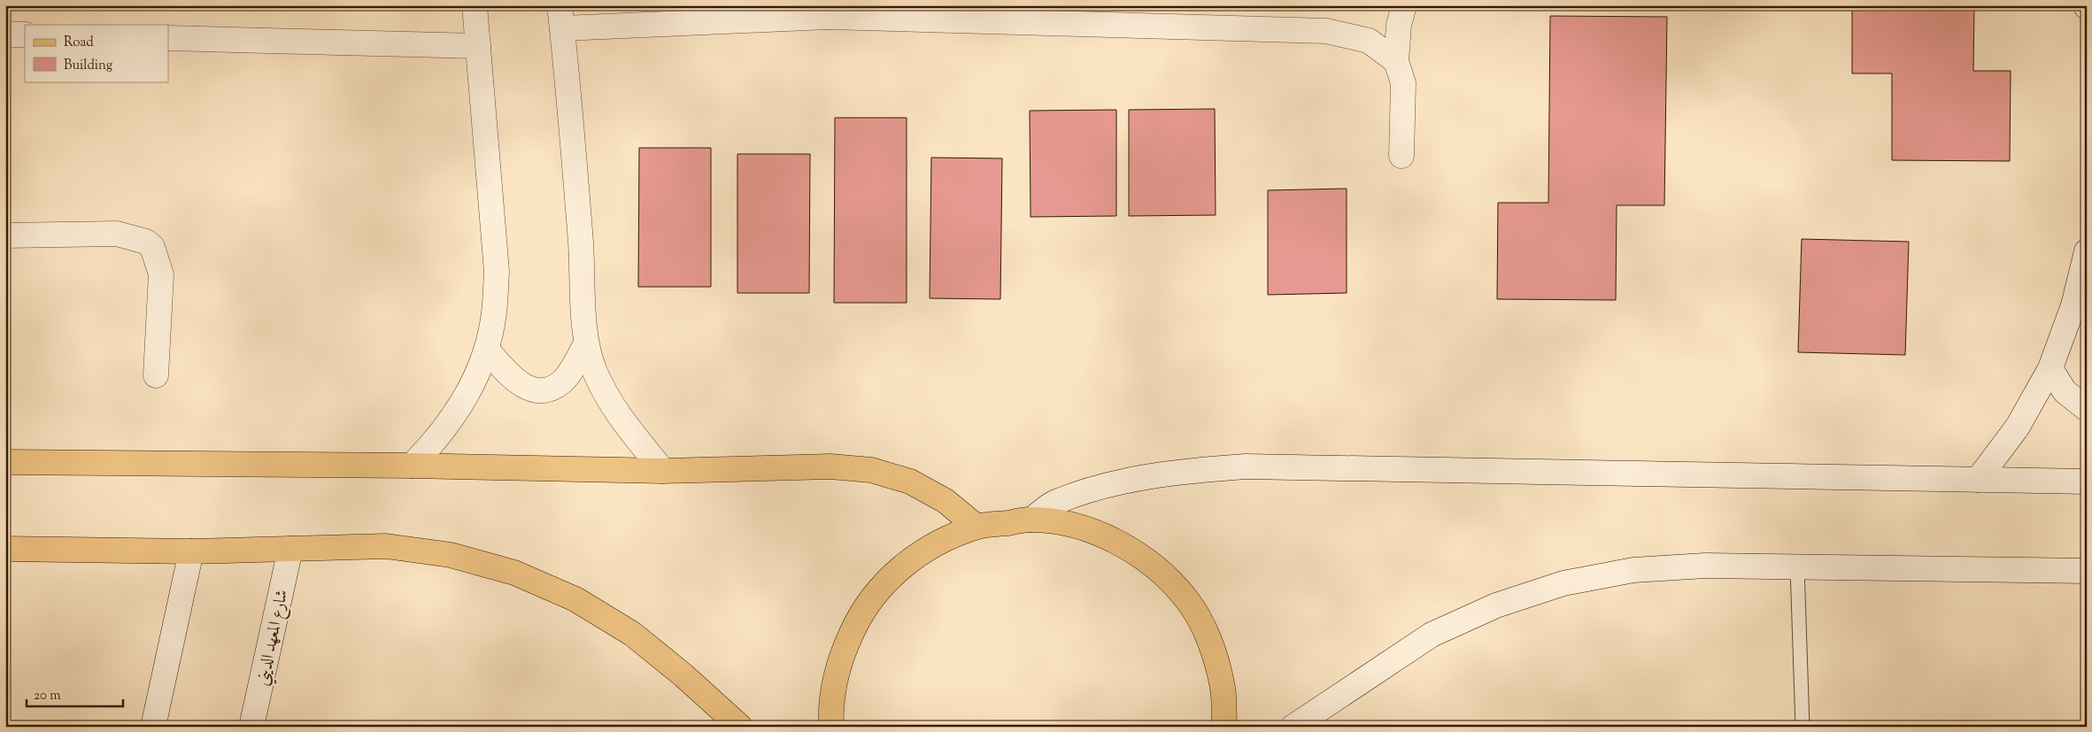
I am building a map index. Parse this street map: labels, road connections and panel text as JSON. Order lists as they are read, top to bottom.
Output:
{
  "streets": {
    "street": ["شارع المعهد الديني"]
  },
  "legend": ["Road", "Building"],
  "scale_bar": "20 m"
}
